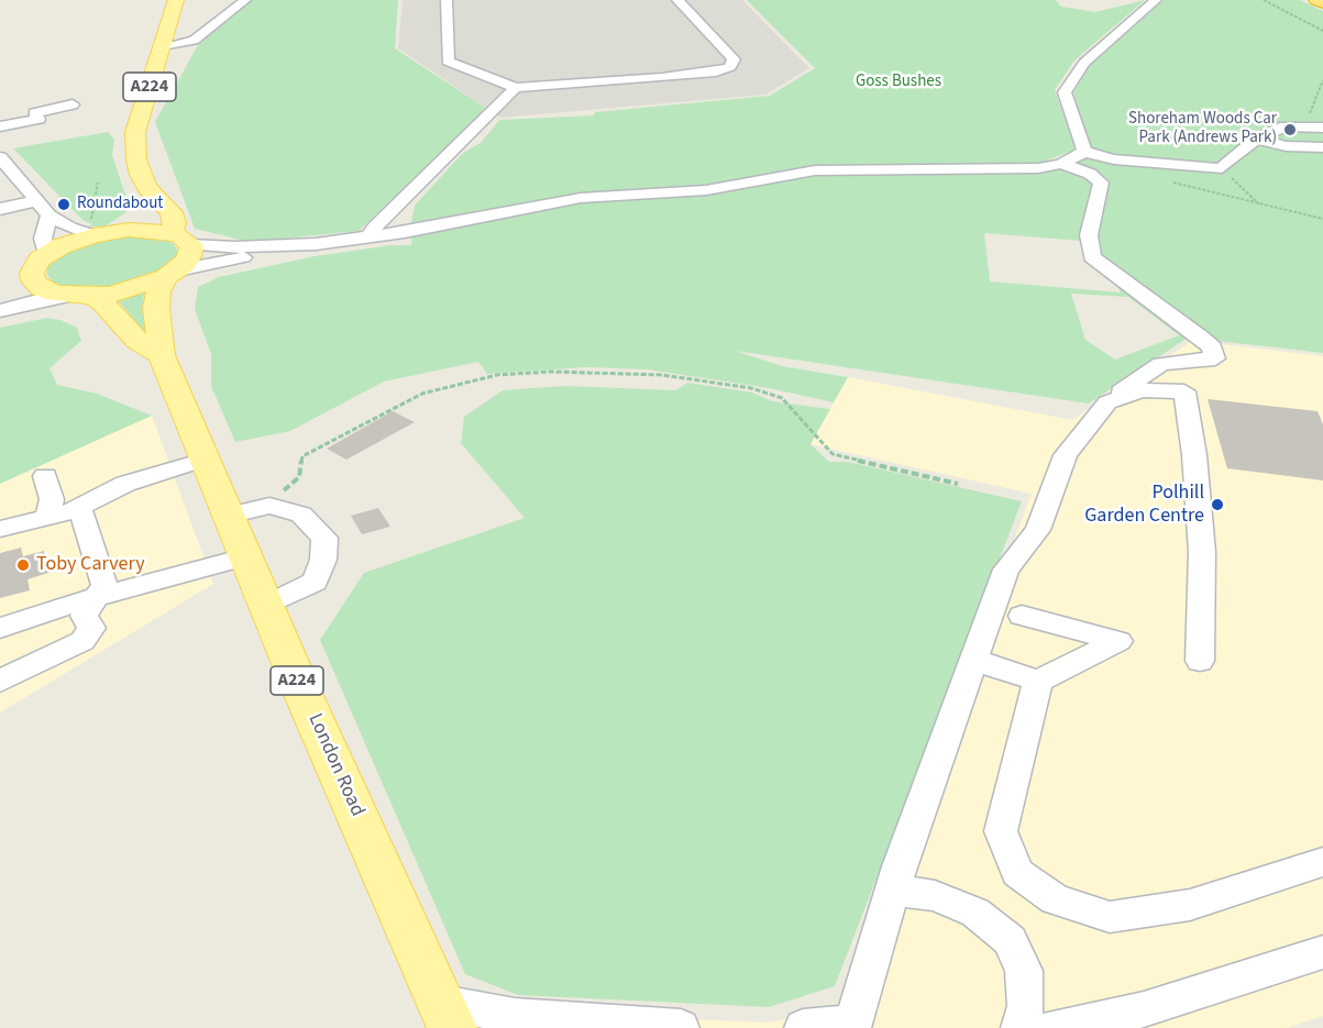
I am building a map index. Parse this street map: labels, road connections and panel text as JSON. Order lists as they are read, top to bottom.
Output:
{
  "streets": {
    "main road": ["A224", "London Road"]
  },
  "crossings": [
    ["A224", "London Road"]
  ],
  "parks": ["Goss Bushes"],
  "places": [
    "Shoreham Woods Car Park (Andrews Park)",
    "Roundabout",
    "Polhill Garden Centre",
    "Toby Carvery"
  ]
}
